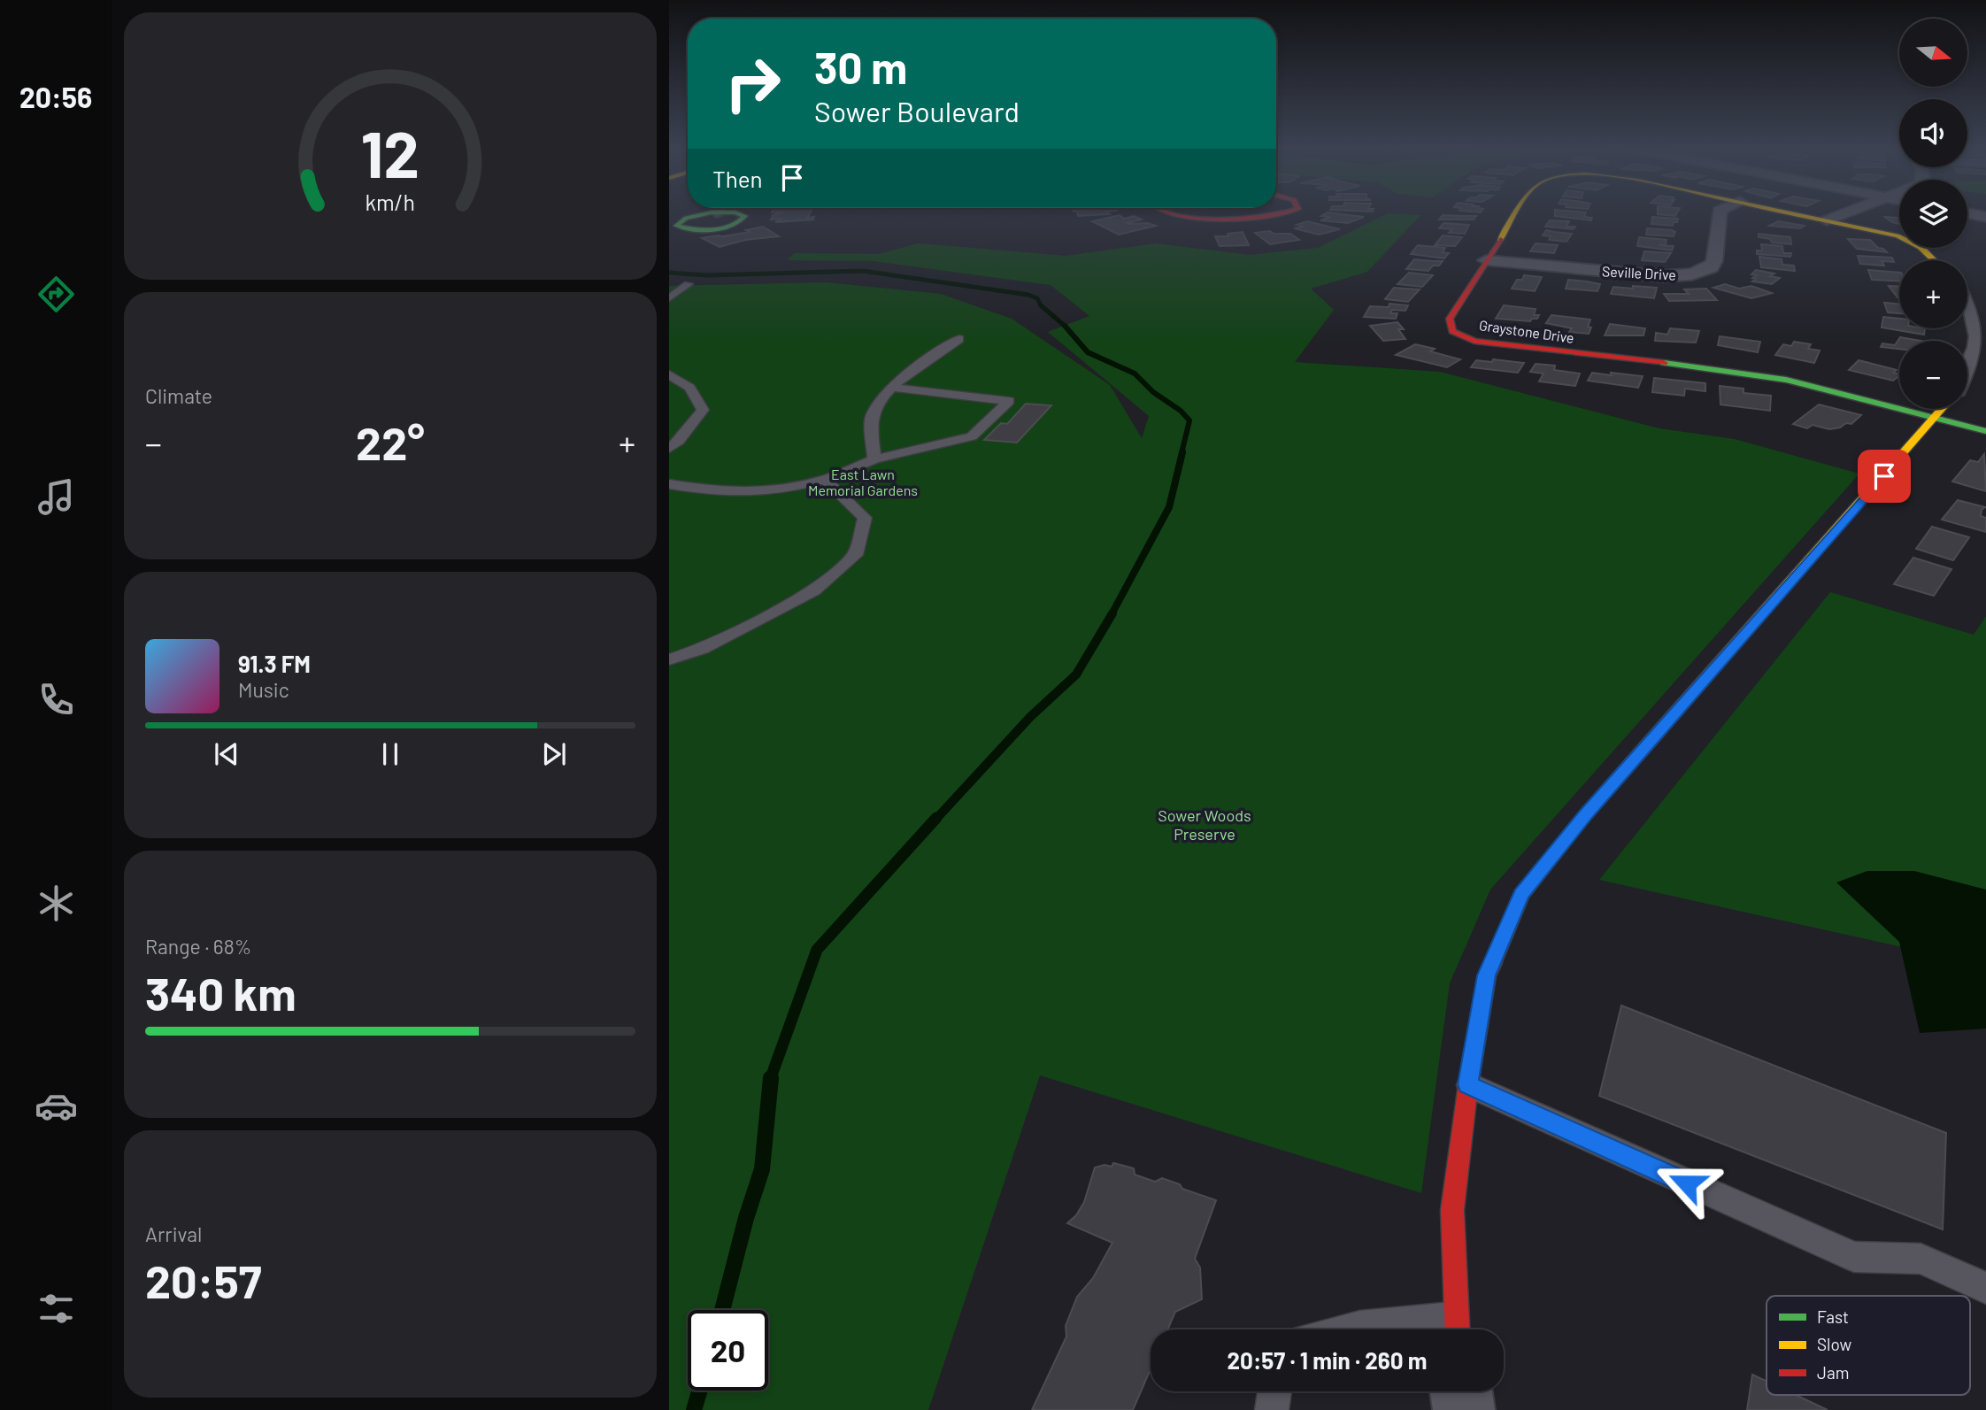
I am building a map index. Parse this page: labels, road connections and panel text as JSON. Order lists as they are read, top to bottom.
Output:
{
  "streets": {
    "street": ["Seville Drive", "Graystone Drive"]
  },
  "crossings": [
    ["Seville Drive", "Graystone Drive"]
  ],
  "parks": ["East Lawn Memorial Gardens", "Sower Woods Preserve"],
  "legend": ["Fast", "Slow", "Jam"],
  "north": "right",
  "page": {
    "tabs": "20:56",
    "map_buttons": ["+", "−"],
    "turn": ["30 m", "Sower Boulevard"],
    "then": "Then",
    "tile": [
      "Climate",
      ["Range · 68%", "340 km"],
      ["Arrival", "20:57"]
    ],
    "heat": ["−", "22°", "+"],
    "song": ["91.3 FM", "Music"],
    "limit": "20",
    "trip": "20:57 · 1 min · 260 m",
    "gauge": ["12", "km/h"]
  }
}
